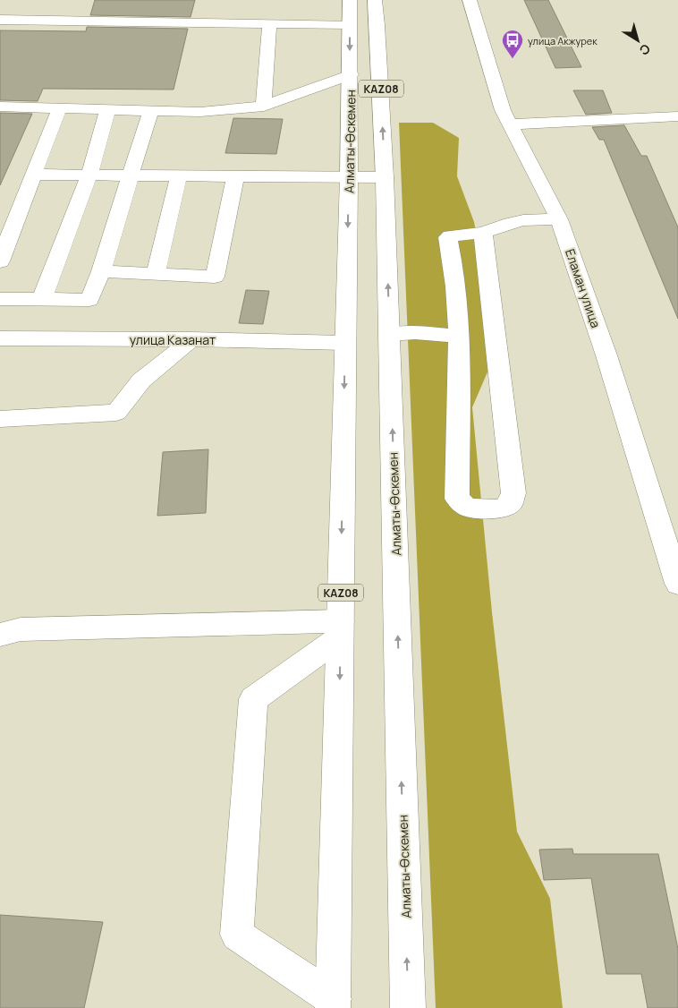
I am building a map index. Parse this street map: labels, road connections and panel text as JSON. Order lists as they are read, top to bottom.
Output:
{
  "streets": {
    "main road": [
      "KAZ08",
      "Алматы-Өскемен",
      "Еламан улица",
      "улица Казанат"
    ]
  },
  "crossings": [
    ["Алматы-Өскемен", "улица Казанат"]
  ],
  "places": {
    "bus stop": ["улица Акжурек"]
  },
  "north": "bottom right"
}
